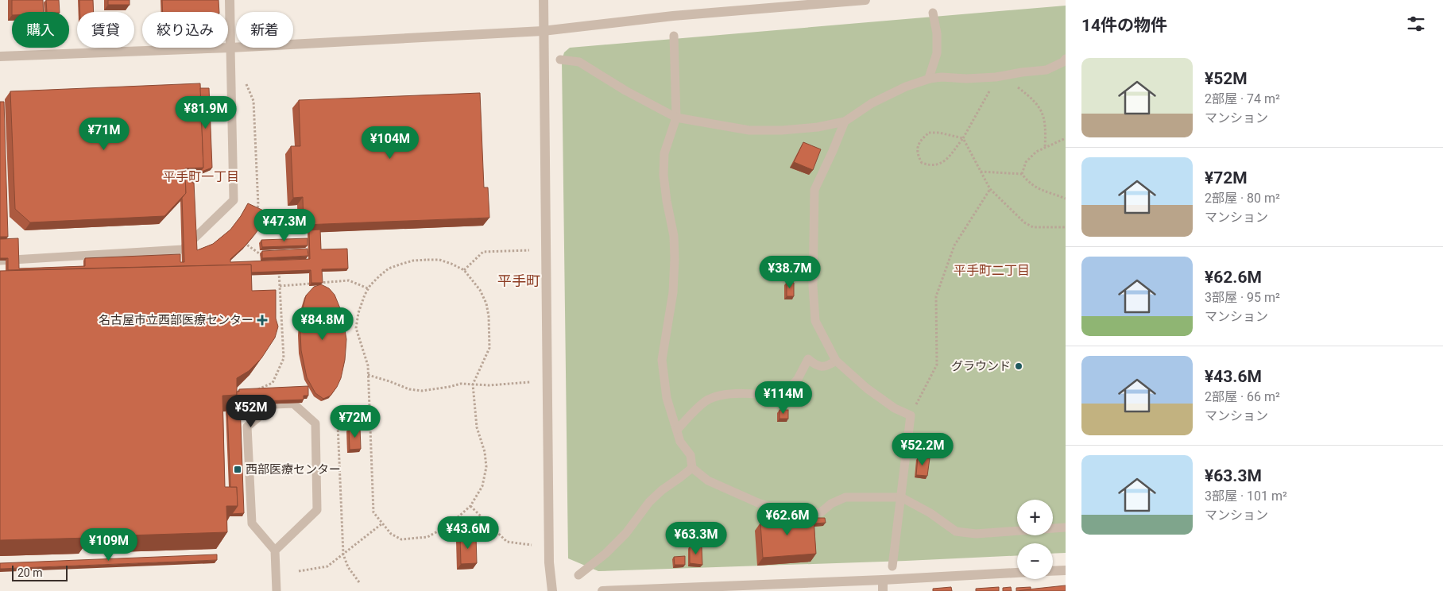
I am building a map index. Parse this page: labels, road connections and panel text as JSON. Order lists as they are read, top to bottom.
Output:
{
  "districts": ["平手町一丁目", "平手町二丁目", "平手町"],
  "places": {
    "health": ["名古屋市立西部医療センター"],
    "other": ["グラウンド"],
    "transit": ["西部医療センター"]
  },
  "scale_bar": "20 m",
  "page": {
    "heading": "14件の物件",
    "chip": [
      "購入",
      "賃貸",
      "絞り込み",
      "新着"
    ],
    "list": [
      {
        "name": "¥52M",
        "note": "2部屋 · 74 m² · マンション"
      },
      {
        "name": "¥72M",
        "note": "2部屋 · 80 m² · マンション"
      },
      {
        "name": "¥62.6M",
        "note": "3部屋 · 95 m² · マンション"
      },
      {
        "name": "¥43.6M",
        "note": "2部屋 · 66 m² · マンション"
      },
      {
        "name": "¥63.3M",
        "note": "3部屋 · 101 m² · マンション"
      }
    ],
    "price": [
      "¥81.9M",
      "¥71M",
      "¥104M",
      "¥47.3M",
      "¥38.7M",
      "¥84.8M",
      "¥114M",
      "¥52M",
      "¥72M",
      "¥52.2M",
      "¥62.6M",
      "¥43.6M",
      "¥63.3M",
      "¥109M"
    ],
    "map_buttons": ["+", "−"],
    "scale": "20 m"
  }
}
